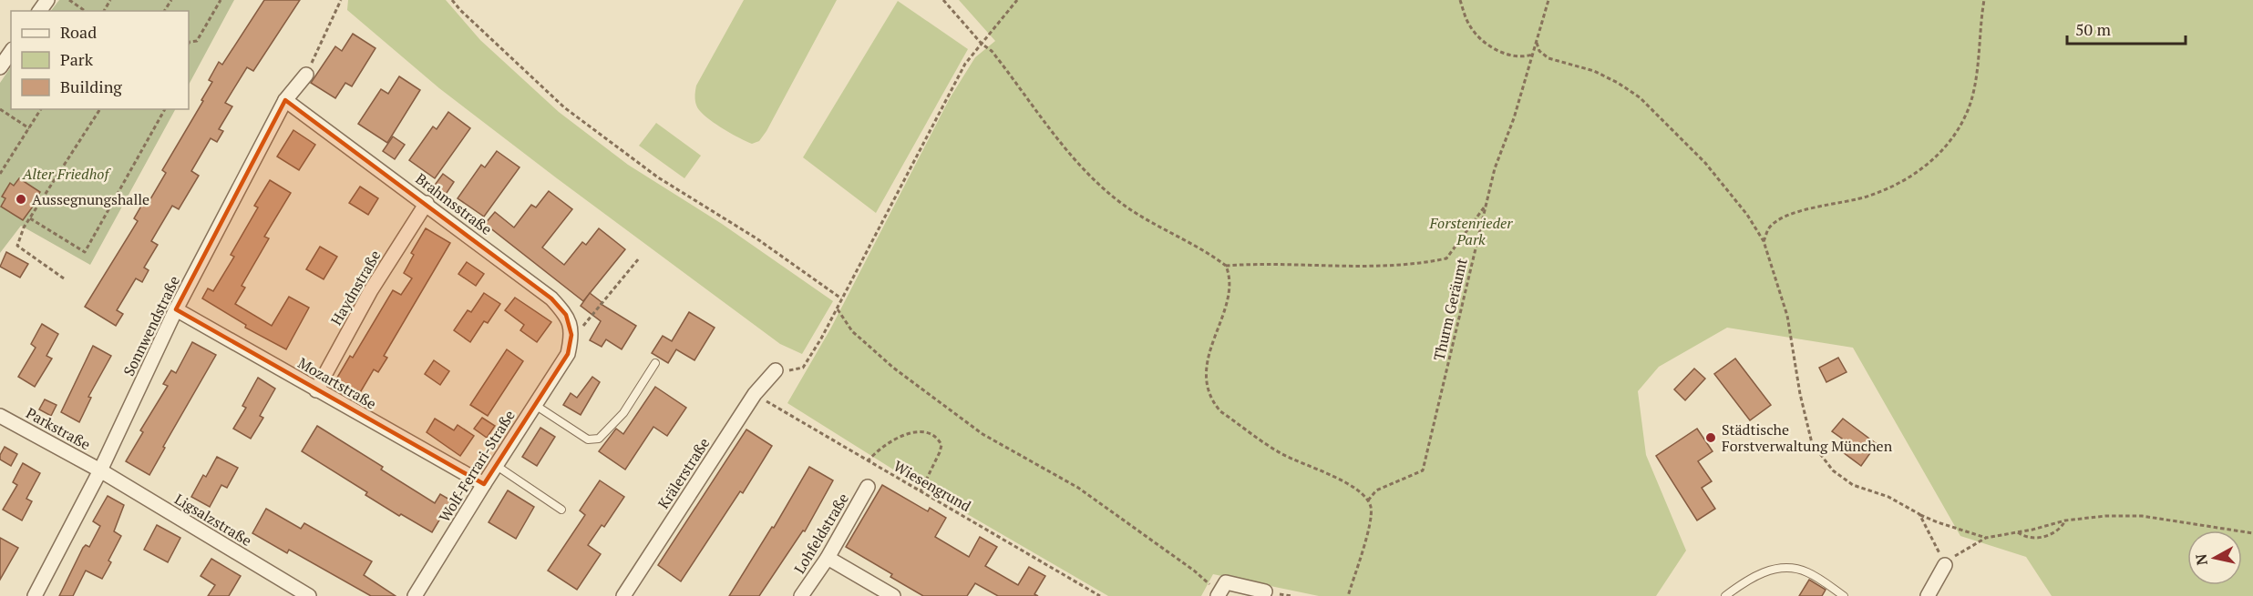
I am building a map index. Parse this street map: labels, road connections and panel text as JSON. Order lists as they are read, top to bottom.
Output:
{
  "streets": {
    "street": [
      "Brahmsstraße",
      "Haydnstraße",
      "Sonnwendstraße",
      "Mozartstraße",
      "Parkstraße",
      "Wolf-Ferrari-Straße",
      "Krälerstraße",
      "Ligsalzstraße",
      "Lohfeldstraße"
    ],
    "path": ["Thurm Geräumt", "Wiesengrund"]
  },
  "crossings": [
    ["Brahmsstraße", "Haydnstraße"],
    ["Brahmsstraße", "Sonnwendstraße"],
    ["Brahmsstraße", "Wolf-Ferrari-Straße"],
    ["Haydnstraße", "Mozartstraße"],
    ["Sonnwendstraße", "Mozartstraße"],
    ["Sonnwendstraße", "Parkstraße"],
    ["Sonnwendstraße", "Ligsalzstraße"],
    ["Mozartstraße", "Wolf-Ferrari-Straße"],
    ["Parkstraße", "Ligsalzstraße"],
    ["Krälerstraße", "Wiesengrund"]
  ],
  "parks": ["Alter Friedhof", "Forstenrieder Park"],
  "places": ["Aussegnungshalle", "Städtische Forstverwaltung München"],
  "legend": ["Road", "Park", "Building"],
  "scale_bar": "50 m",
  "north": "left"
}
